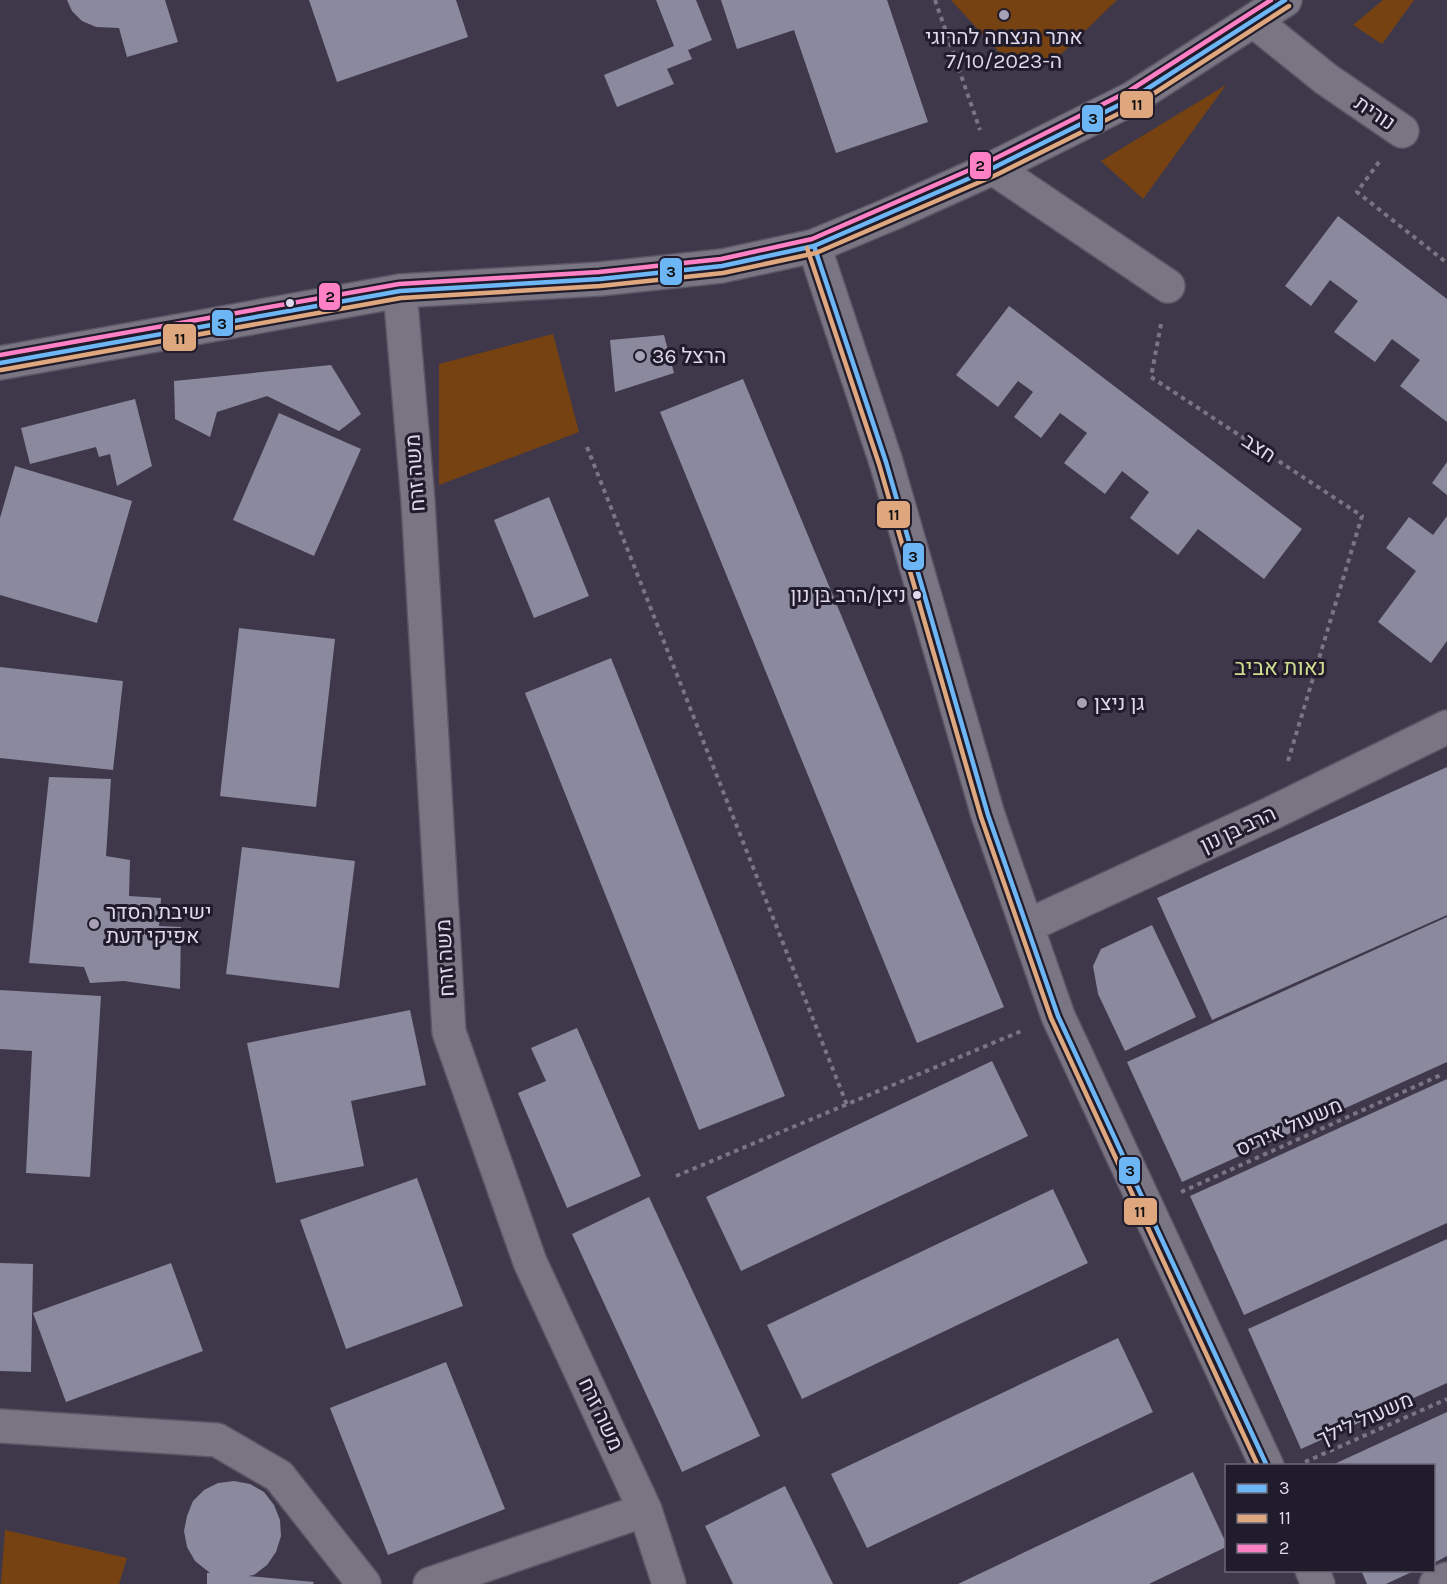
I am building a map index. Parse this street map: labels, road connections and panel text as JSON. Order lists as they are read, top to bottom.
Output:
{
  "streets": {
    "street": ["נורית", "משה זרח", "הרב בן נון"],
    "path": ["חצב", "משעול איריס", "משעול לילך"]
  },
  "crossings": [
    ["חצב", "הרב בן נון"]
  ],
  "districts": ["נאות אביב"],
  "places": [
    "אתר הנצחה להרוגי ה-7/10/2023",
    "הרצל 36",
    "ניצן/הרב בן נון",
    "גן ניצן",
    "ישיבת הסדר אפיקי דעת"
  ],
  "lines": ["transit line 3", "transit line 2", "transit line 11"],
  "legend": ["3", "11", "2"]
}
